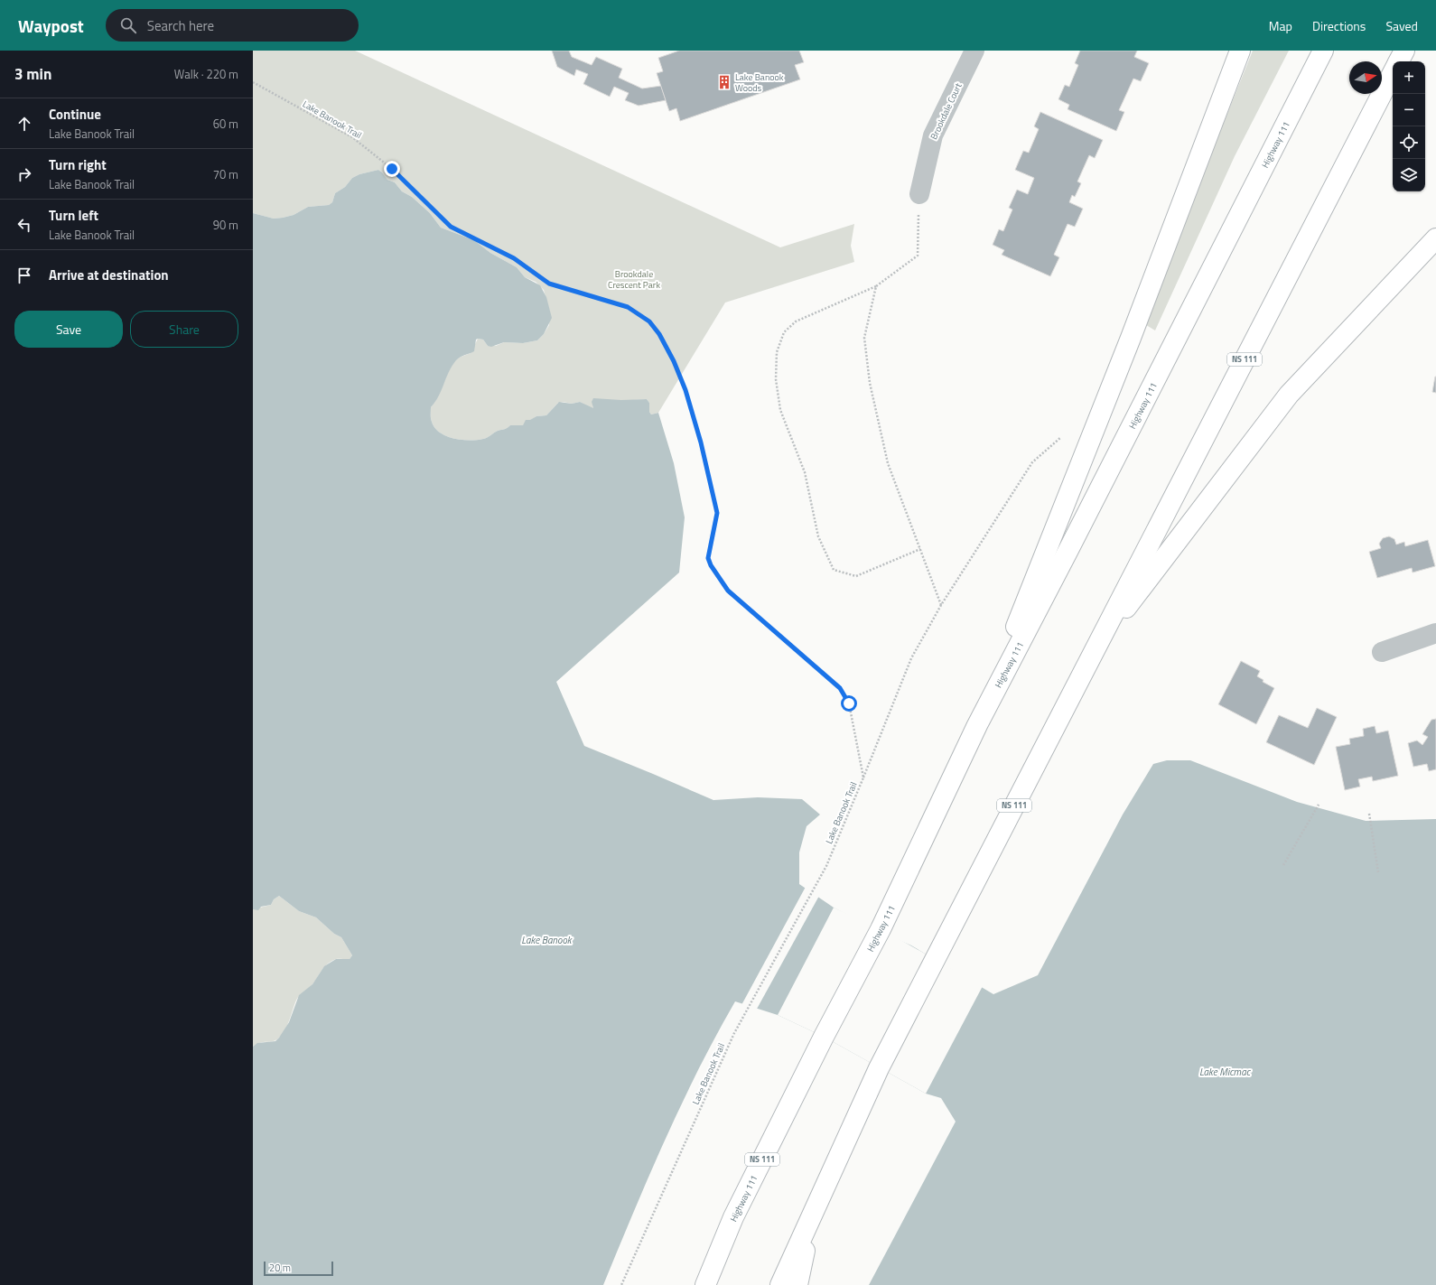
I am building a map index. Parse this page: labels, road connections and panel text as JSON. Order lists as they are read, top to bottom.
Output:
{
  "streets": {
    "highway": ["Highway 111", "NS 111"],
    "street": ["Brookdale Court"],
    "path": ["Lake Banook Trail"]
  },
  "water": ["Lake Banook", "Lake Micmac"],
  "parks": ["Brookdale Crescent Park"],
  "places": {
    "building": ["Lake Banook Woods"]
  },
  "scale_bar": "20 m",
  "north": "right",
  "page": {
    "header": "Waypost",
    "search": "Search here",
    "nav": ["Map", "Directions", "Saved"],
    "heading": ["3 min", "Walk · 220 m"],
    "map_buttons": ["+", "−"],
    "list": [
      ["Continue", "Lake Banook Trail", "60 m"],
      ["Turn right", "Lake Banook Trail", "70 m"],
      ["Turn left", "Lake Banook Trail", "90 m"],
      "Arrive at destination"
    ],
    "buttons": ["Save", "Share"],
    "scale": "20 m"
  }
}
